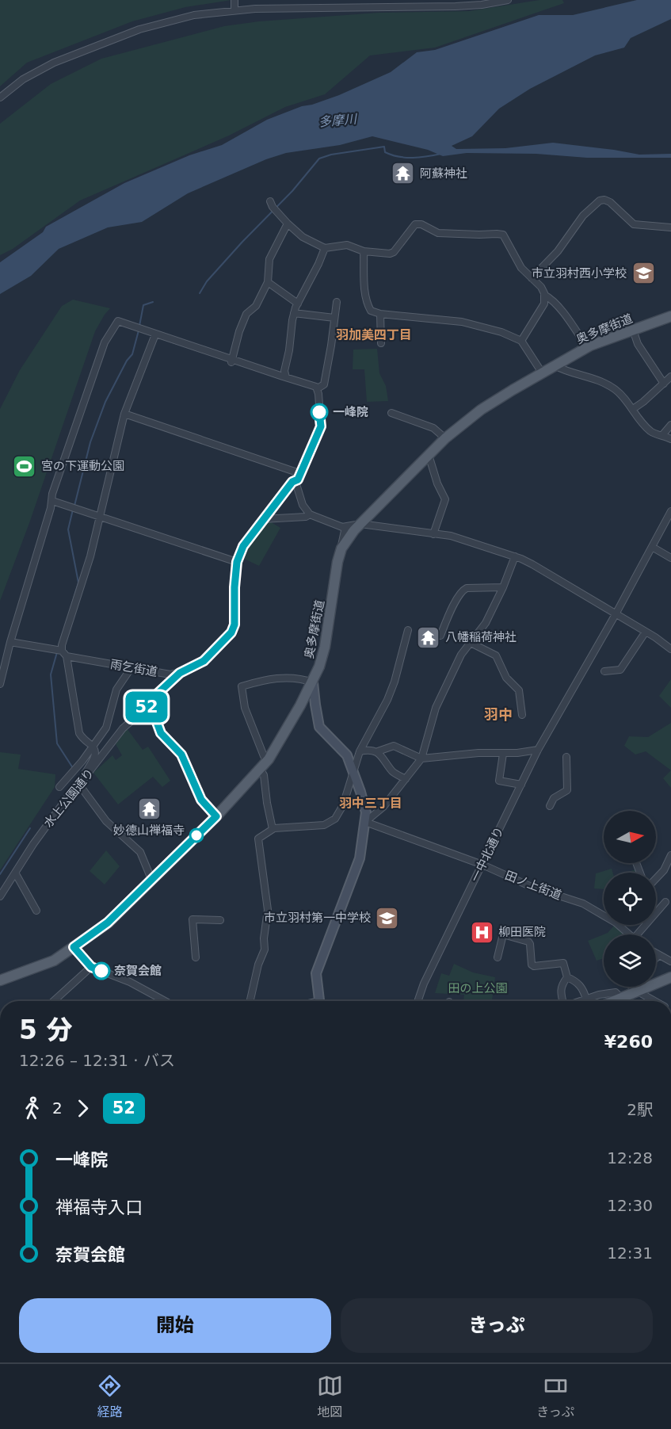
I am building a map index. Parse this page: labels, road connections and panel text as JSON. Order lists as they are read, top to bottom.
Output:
{
  "streets": {
    "main road": ["奥多摩街道"],
    "street": [
      "雨乞街道",
      "水上公園通り",
      "一中北通り",
      "田ノ上街道"
    ]
  },
  "crossings": [
    ["雨乞街道", "水上公園通り"],
    ["一中北通り", "田ノ上街道"]
  ],
  "districts": ["羽加美四丁目", "羽中", "羽中三丁目"],
  "water": ["多摩川"],
  "parks": ["田の上公園"],
  "places": {
    "temple": ["阿蘇神社", "八幡稲荷神社", "妙德山禅福寺"],
    "school or university": ["市立羽村西小学校", "市立羽村第一中学校"],
    "other": ["一峰院", "奈賀会館"],
    "sports": ["宮の下運動公園"],
    "hospital": ["柳田医院"]
  },
  "lines": ["bus line 52"],
  "north": "right",
  "page": {
    "on_map": "52",
    "heading": ["5 分", "12:26 – 12:31 · バス", "¥260"],
    "legs": ["2", "52", "2駅"],
    "list": [
      {
        "name": "一峰院",
        "value": "12:28"
      },
      {
        "name": "禅福寺入口",
        "value": "12:30"
      },
      {
        "name": "奈賀会館",
        "value": "12:31"
      }
    ],
    "buttons": ["開始", "きっぷ"],
    "tabs": ["経路", "地図", "きっぷ"]
  }
}
